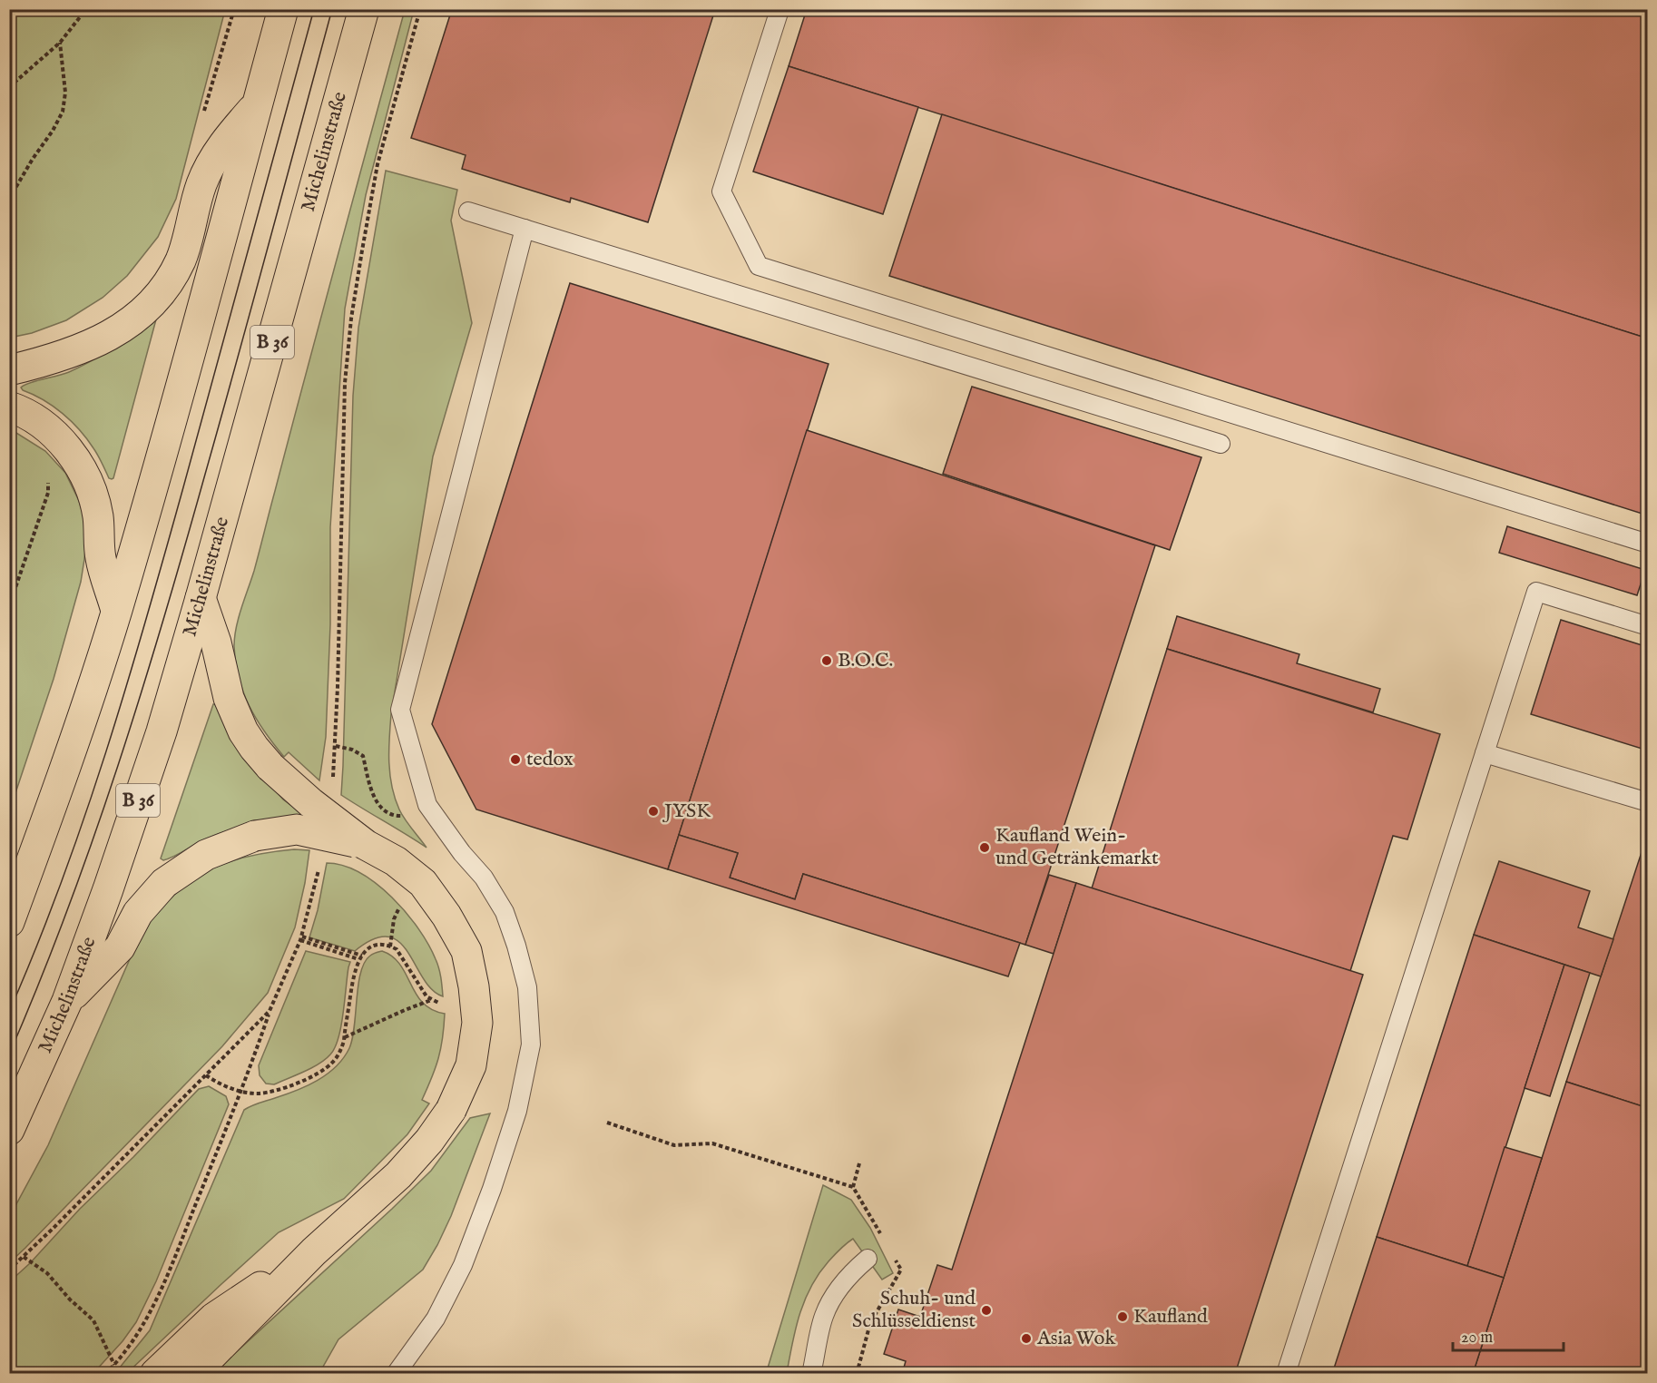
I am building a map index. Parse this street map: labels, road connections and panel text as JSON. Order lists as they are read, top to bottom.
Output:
{
  "streets": {
    "main road": ["Michelinstraße", "B 36"]
  },
  "places": [
    "B.O.C.",
    "tedox",
    "JYSK",
    "Kaufland Wein- und Getränkemarkt",
    "Schuh- und Schlüsseldienst",
    "Kaufland",
    "Asia Wok"
  ],
  "scale_bar": "20 m"
}
